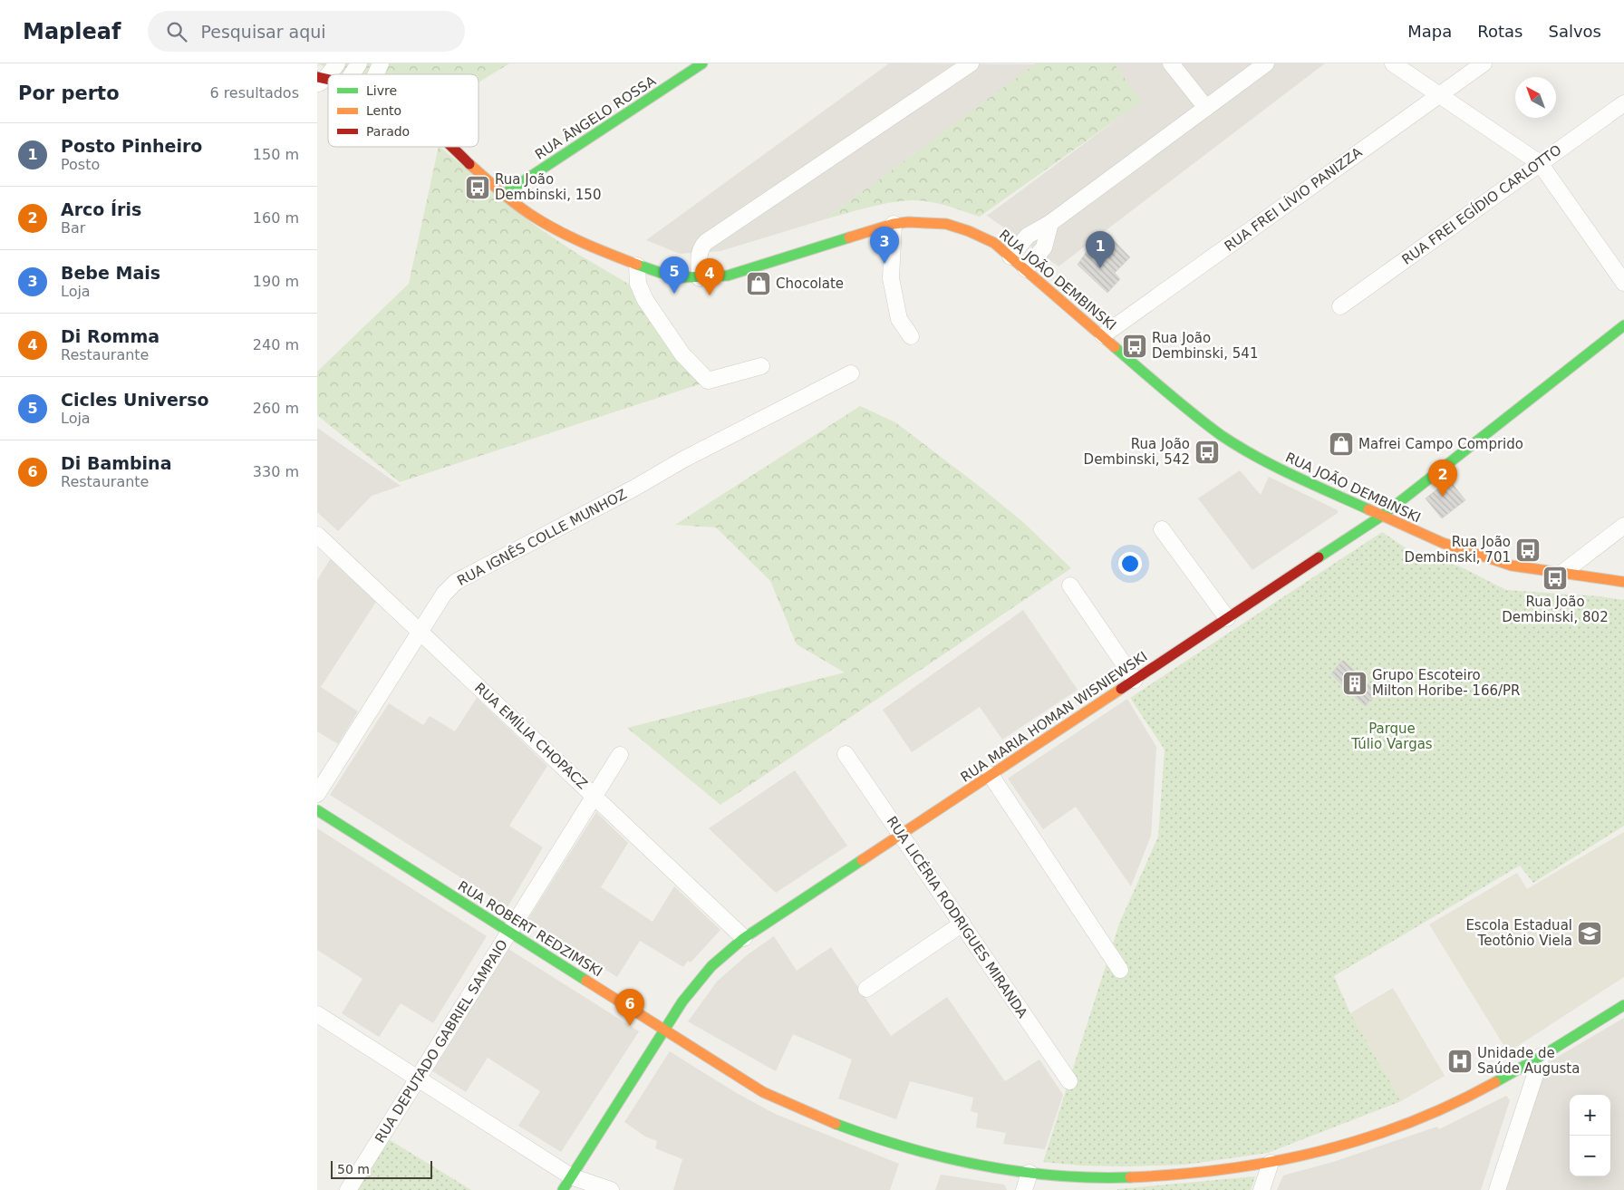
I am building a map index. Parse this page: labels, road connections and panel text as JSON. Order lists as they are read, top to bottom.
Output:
{
  "streets": {
    "street": [
      "RUA ÂNGELO ROSSA",
      "RUA FREI LÍVIO PANIZZA",
      "RUA FREI EGÍDIO CARLOTTO",
      "RUA JOÃO DEMBINSKI",
      "RUA IGNÊS COLLE MUNHOZ",
      "RUA MARIA HOMAN WISNIEWSKI",
      "RUA EMÍLIA CHOPACZ",
      "RUA LICÉRIA RODRIGUES MIRANDA",
      "RUA ROBERT REDZIMSKI",
      "RUA DEPUTADO GABRIEL SAMPAIO"
    ]
  },
  "crossings": [
    ["RUA ÂNGELO ROSSA", "RUA JOÃO DEMBINSKI"],
    ["RUA FREI LÍVIO PANIZZA", "RUA JOÃO DEMBINSKI"],
    ["RUA JOÃO DEMBINSKI", "RUA MARIA HOMAN WISNIEWSKI"],
    ["RUA IGNÊS COLLE MUNHOZ", "RUA EMÍLIA CHOPACZ"],
    ["RUA MARIA HOMAN WISNIEWSKI", "RUA EMÍLIA CHOPACZ"],
    ["RUA MARIA HOMAN WISNIEWSKI", "RUA LICÉRIA RODRIGUES MIRANDA"],
    ["RUA MARIA HOMAN WISNIEWSKI", "RUA ROBERT REDZIMSKI"],
    ["RUA EMÍLIA CHOPACZ", "RUA DEPUTADO GABRIEL SAMPAIO"],
    ["RUA ROBERT REDZIMSKI", "RUA DEPUTADO GABRIEL SAMPAIO"]
  ],
  "parks": ["Parque Túlio Vargas"],
  "places": {
    "bus stop": [
      "Rua João Dembinski, 150",
      "Rua João Dembinski, 541",
      "Rua João Dembinski, 542",
      "Rua João Dembinski, 701",
      "Rua João Dembinski, 802"
    ],
    "shop": ["Chocolate", "Mafrei Campo Comprido"],
    "building": ["Grupo Escoteiro Milton Horibe- 166/PR"],
    "school or university": ["Escola Estadual Teotônio Viela"],
    "hospital": ["Unidade de Saúde Augusta"]
  },
  "legend": ["Livre", "Lento", "Parado"],
  "scale_bar": "50 m",
  "north": "top left",
  "page": {
    "header": "Mapleaf",
    "search": "Pesquisar aqui",
    "nav": ["Mapa", "Rotas", "Salvos"],
    "heading": ["Por perto", "6 resultados"],
    "list": [
      {
        "mark": "1",
        "name": "Posto Pinheiro",
        "note": "Posto",
        "value": "150 m"
      },
      {
        "mark": "2",
        "name": "Arco Íris",
        "note": "Bar",
        "value": "160 m"
      },
      {
        "mark": "3",
        "name": "Bebe Mais",
        "note": "Loja",
        "value": "190 m"
      },
      {
        "mark": "4",
        "name": "Di Romma",
        "note": "Restaurante",
        "value": "240 m"
      },
      {
        "mark": "5",
        "name": "Cicles Universo",
        "note": "Loja",
        "value": "260 m"
      },
      {
        "mark": "6",
        "name": "Di Bambina",
        "note": "Restaurante",
        "value": "330 m"
      }
    ],
    "pins": [
      "3",
      "1",
      "5",
      "4",
      "2",
      "6"
    ],
    "map_buttons": ["+", "−"],
    "scale": "50 m"
  }
}
